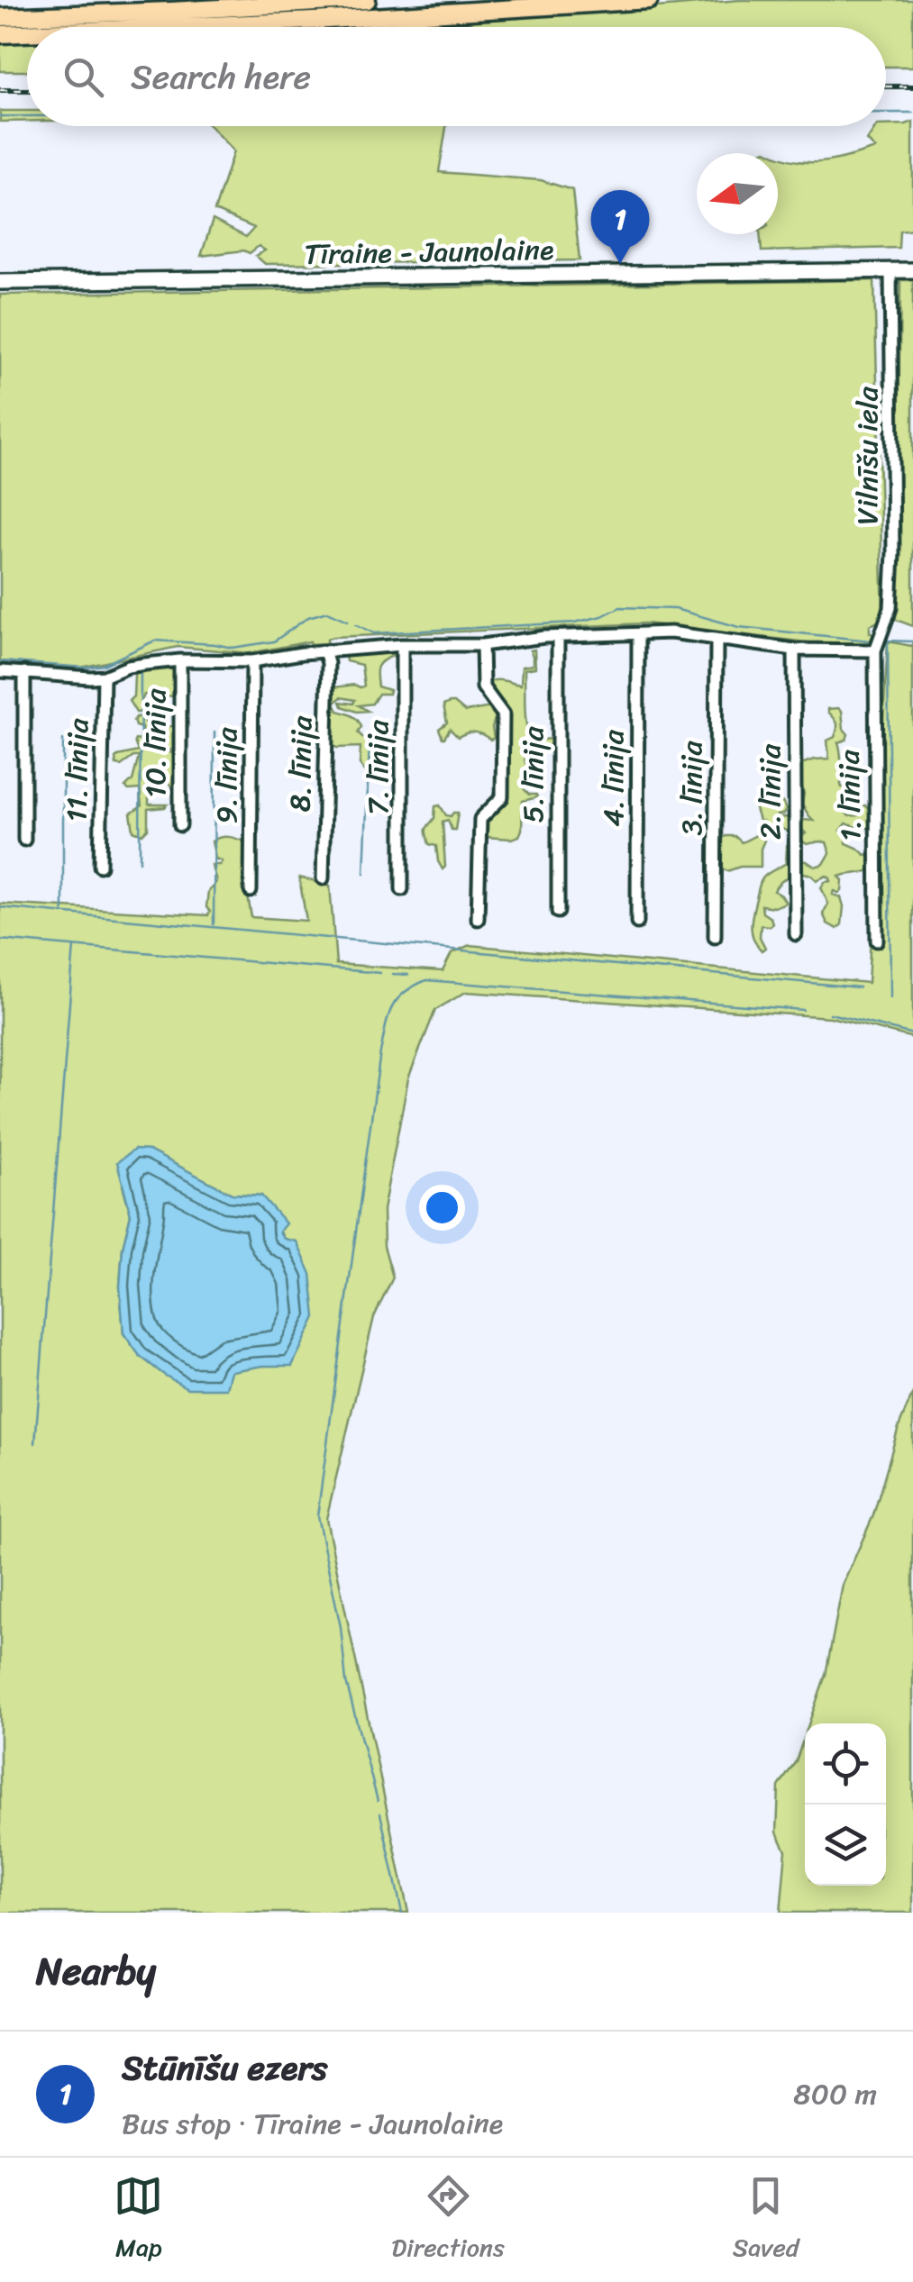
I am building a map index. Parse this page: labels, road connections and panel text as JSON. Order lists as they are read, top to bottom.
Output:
{
  "streets": {
    "main road": ["Tīraine - Jaunolaine"],
    "street": [
      "Vilnīšu iela",
      "10. līnija",
      "8. līnija",
      "7. līnija",
      "11. līnija",
      "5. līnija",
      "9. līnija",
      "4. līnija",
      "3. līnija",
      "2. līnija",
      "1. līnija"
    ]
  },
  "crossings": [
    ["Tīraine - Jaunolaine", "Vilnīšu iela"],
    ["Vilnīšu iela", "1. līnija"]
  ],
  "north": "left",
  "page": {
    "search": "Search here",
    "pins": "1",
    "heading": "Nearby",
    "list": [
      {
        "mark": "1",
        "name": "Stūnīšu ezers",
        "note": "Bus stop · Tīraine - Jaunolaine",
        "value": "800 m"
      }
    ],
    "nav": ["Map", "Directions", "Saved"]
  }
}
